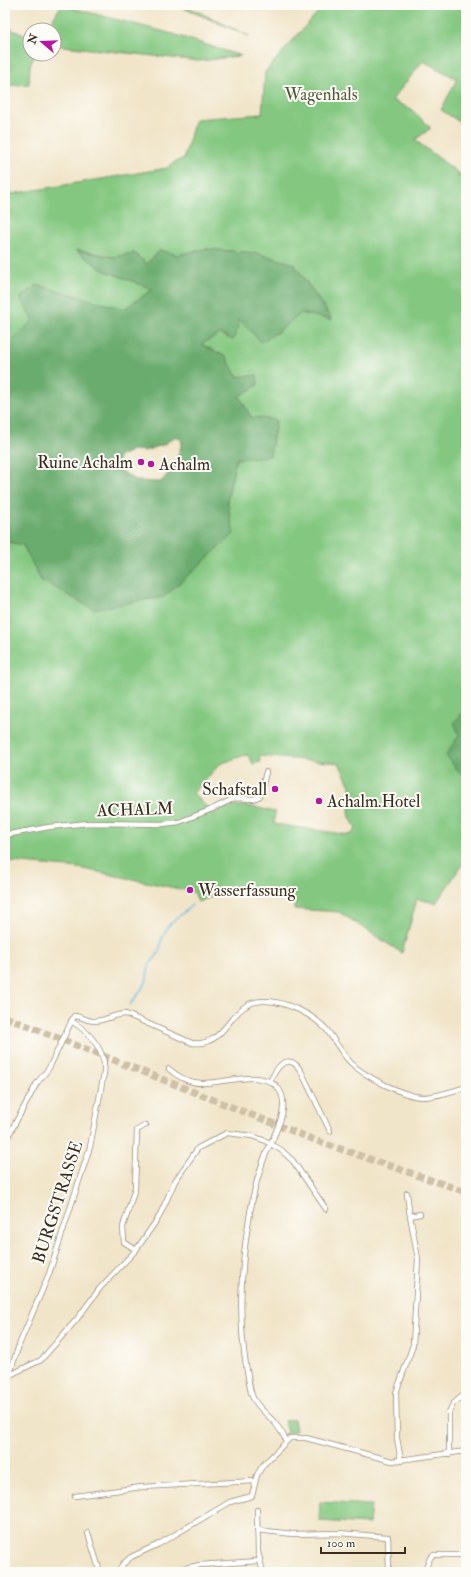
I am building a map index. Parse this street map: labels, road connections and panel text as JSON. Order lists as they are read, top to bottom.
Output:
{
  "streets": {
    "street": ["ACHALM", "BURGSTRASSE"]
  },
  "parks": ["Wagenhals"],
  "places": [
    "Ruine Achalm",
    "Achalm",
    "Schafstall",
    "Achalm.Hotel",
    "Wasserfassung"
  ],
  "scale_bar": "100 m",
  "north": "left"
}
